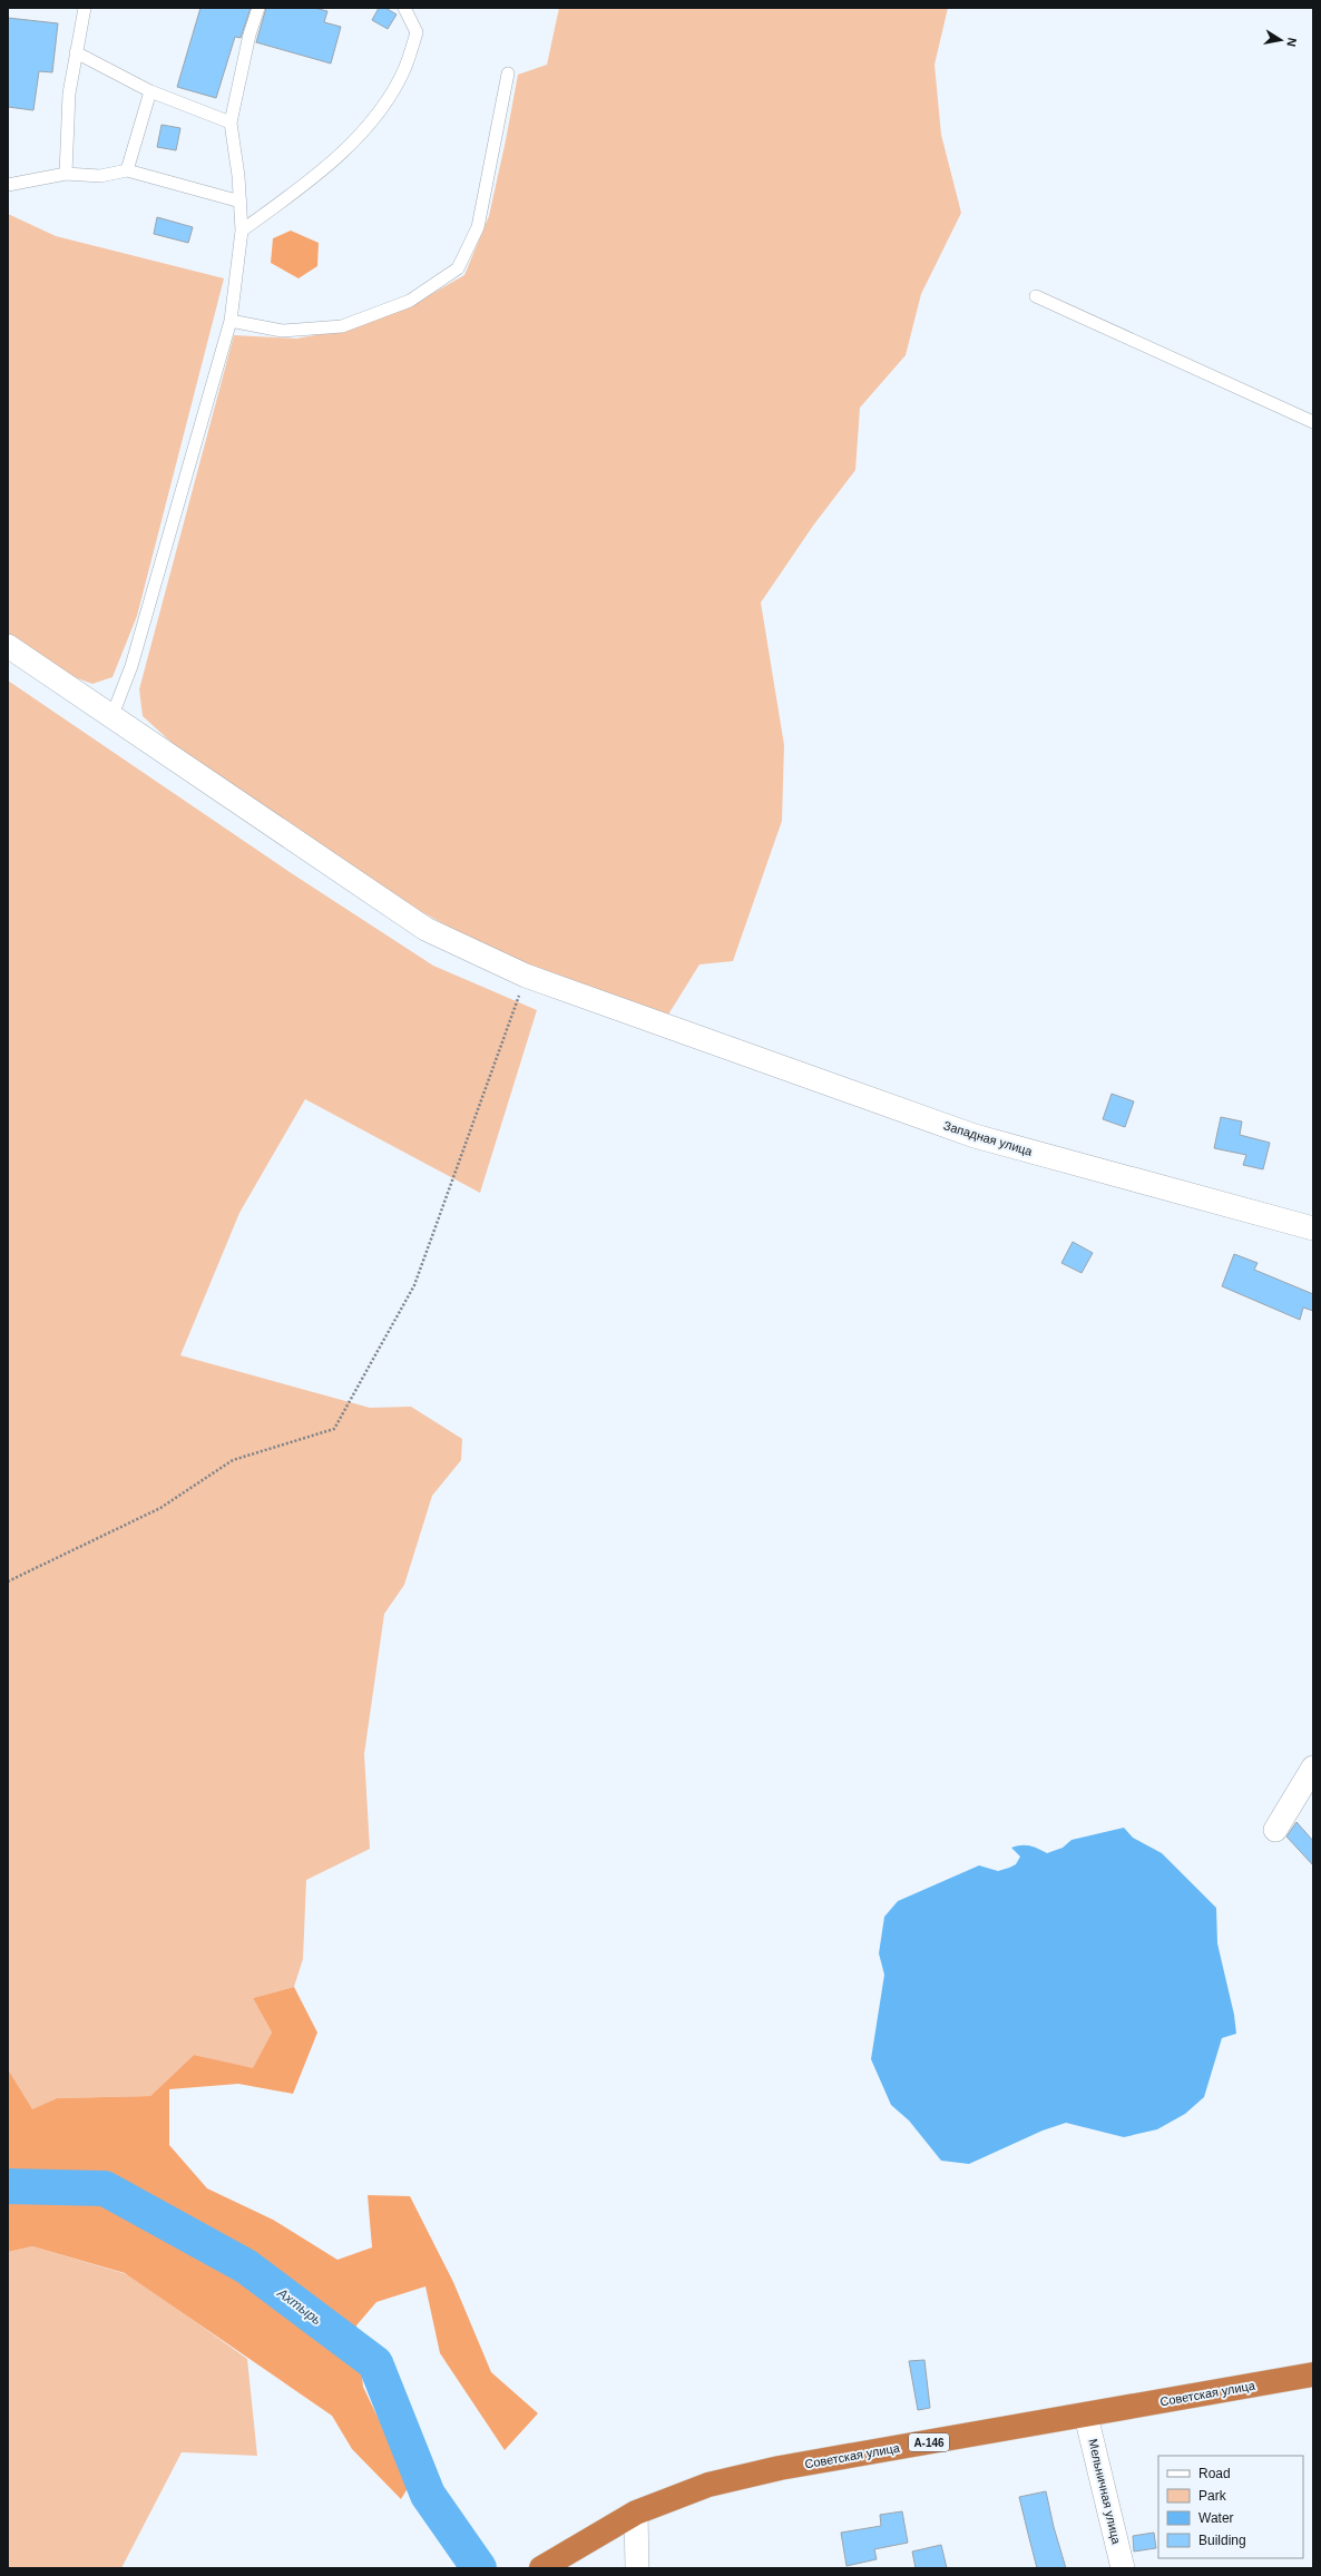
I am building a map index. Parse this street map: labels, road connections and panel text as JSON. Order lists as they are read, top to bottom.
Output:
{
  "streets": {
    "highway": ["Советская улица", "А-146"],
    "street": ["Западная улица", "Мельничная улица"]
  },
  "crossings": [
    ["Советская улица", "Мельничная улица"]
  ],
  "water": ["Ахтырь"],
  "legend": [
    "Road",
    "Park",
    "Water",
    "Building"
  ],
  "north": "right"
}
